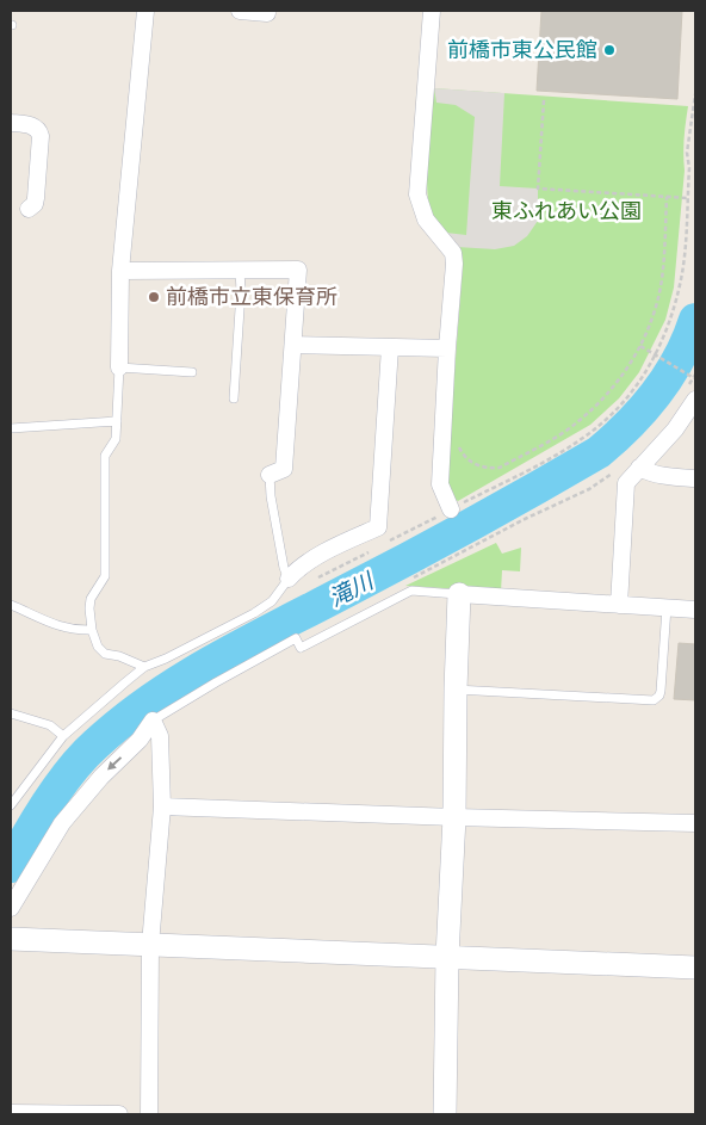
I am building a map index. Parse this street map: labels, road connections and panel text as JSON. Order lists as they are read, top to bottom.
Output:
{
  "water": ["滝川"],
  "parks": ["東ふれあい公園"],
  "places": ["前橋市東公民館", "前橋市立東保育所"]
}
